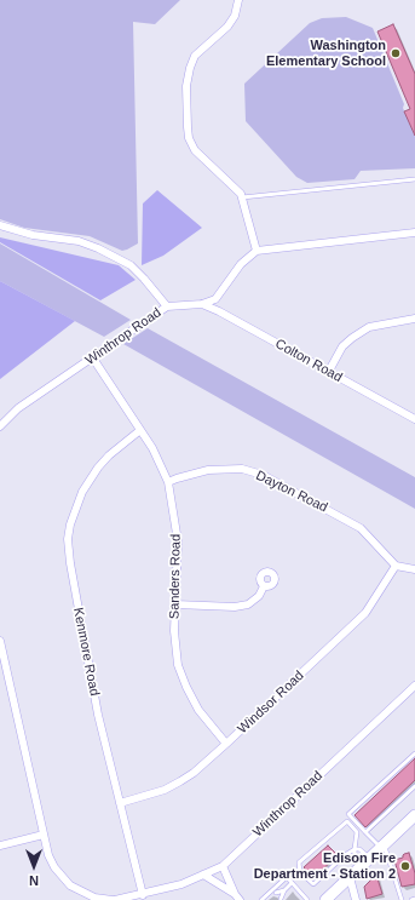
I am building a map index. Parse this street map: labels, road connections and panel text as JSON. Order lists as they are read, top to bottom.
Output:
{
  "streets": {
    "street": [
      "Winthrop Road",
      "Colton Road",
      "Dayton Road",
      "Sanders Road",
      "Kenmore Road",
      "Windsor Road"
    ]
  },
  "crossings": [
    ["Winthrop Road", "Colton Road"],
    ["Winthrop Road", "Sanders Road"],
    ["Winthrop Road", "Kenmore Road"],
    ["Dayton Road", "Sanders Road"],
    ["Dayton Road", "Windsor Road"],
    ["Sanders Road", "Kenmore Road"],
    ["Sanders Road", "Windsor Road"],
    ["Kenmore Road", "Windsor Road"]
  ],
  "places": ["Washington Elementary School", "Edison Fire Department - Station 2"],
  "north": "bottom"
}
